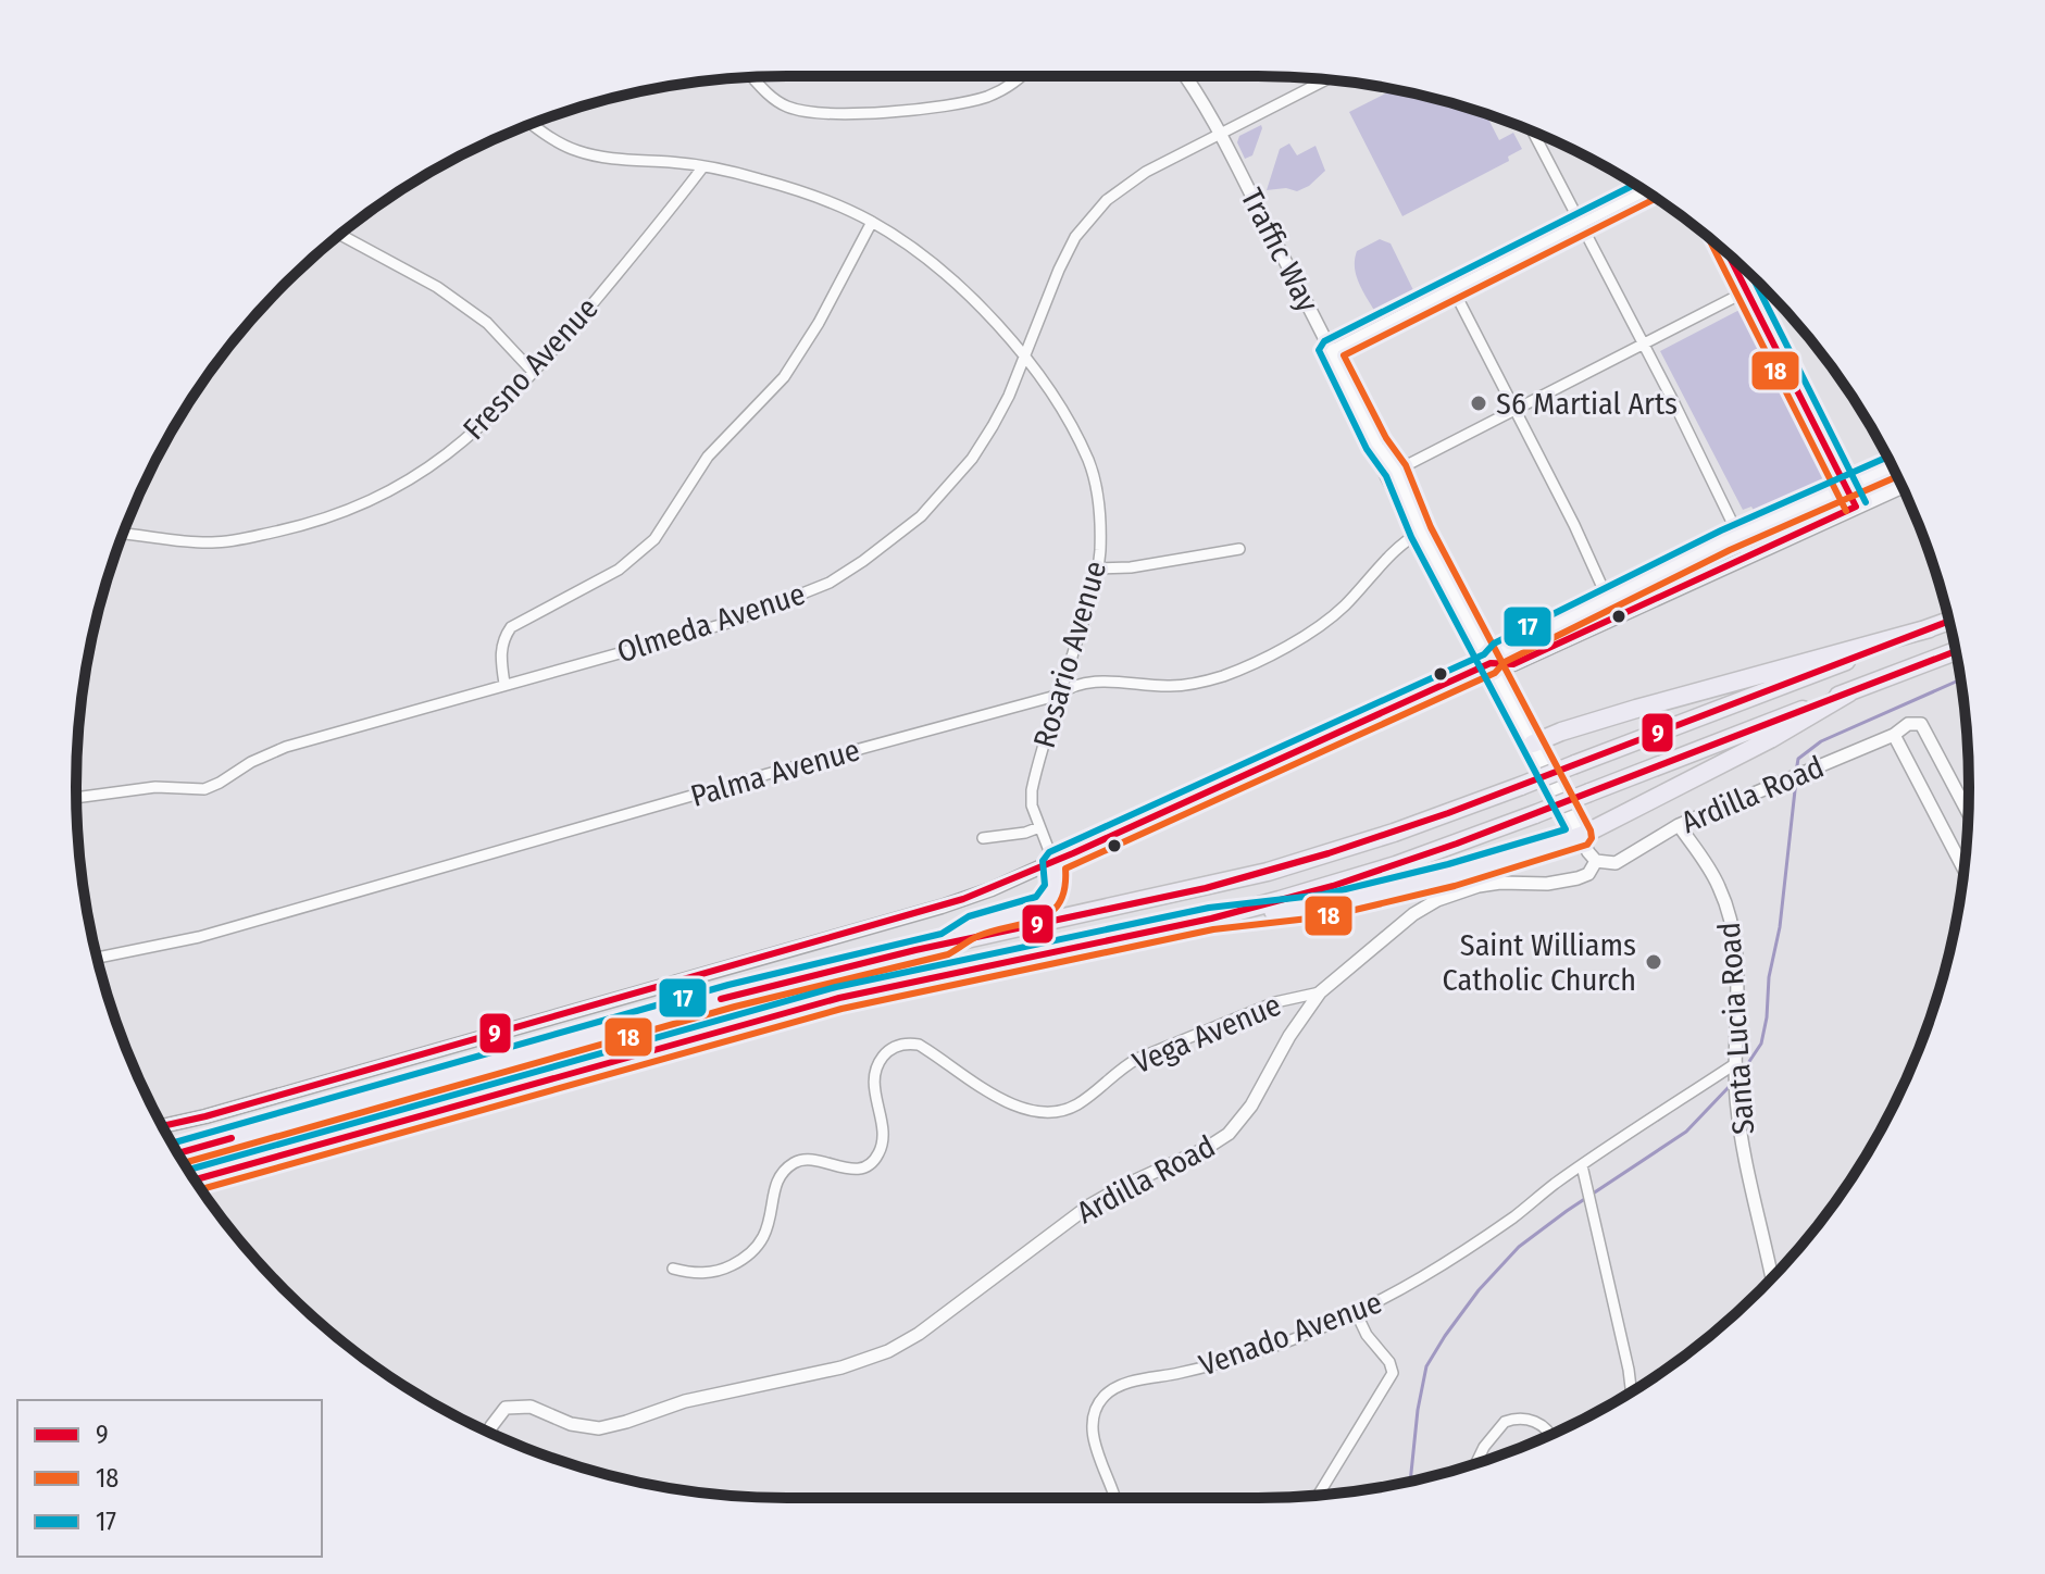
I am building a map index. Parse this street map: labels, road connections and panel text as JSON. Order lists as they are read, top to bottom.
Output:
{
  "streets": {
    "street": [
      "Traffic Way",
      "Fresno Avenue",
      "Olmeda Avenue",
      "Rosario Avenue",
      "Palma Avenue",
      "Ardilla Road",
      "Santa Lucia Road",
      "Vega Avenue",
      "Venado Avenue"
    ]
  },
  "crossings": [
    ["Traffic Way", "Olmeda Avenue"],
    ["Traffic Way", "Palma Avenue"],
    ["Traffic Way", "Ardilla Road"],
    ["Fresno Avenue", "Rosario Avenue"],
    ["Olmeda Avenue", "Rosario Avenue"],
    ["Rosario Avenue", "Palma Avenue"],
    ["Ardilla Road", "Santa Lucia Road"],
    ["Ardilla Road", "Vega Avenue"],
    ["Santa Lucia Road", "Venado Avenue"]
  ],
  "places": ["S6 Martial Arts", "Saint Williams Catholic Church"],
  "lines": ["transit line 17", "transit line 18", "transit line 9"],
  "legend": ["9", "18", "17"]
}
